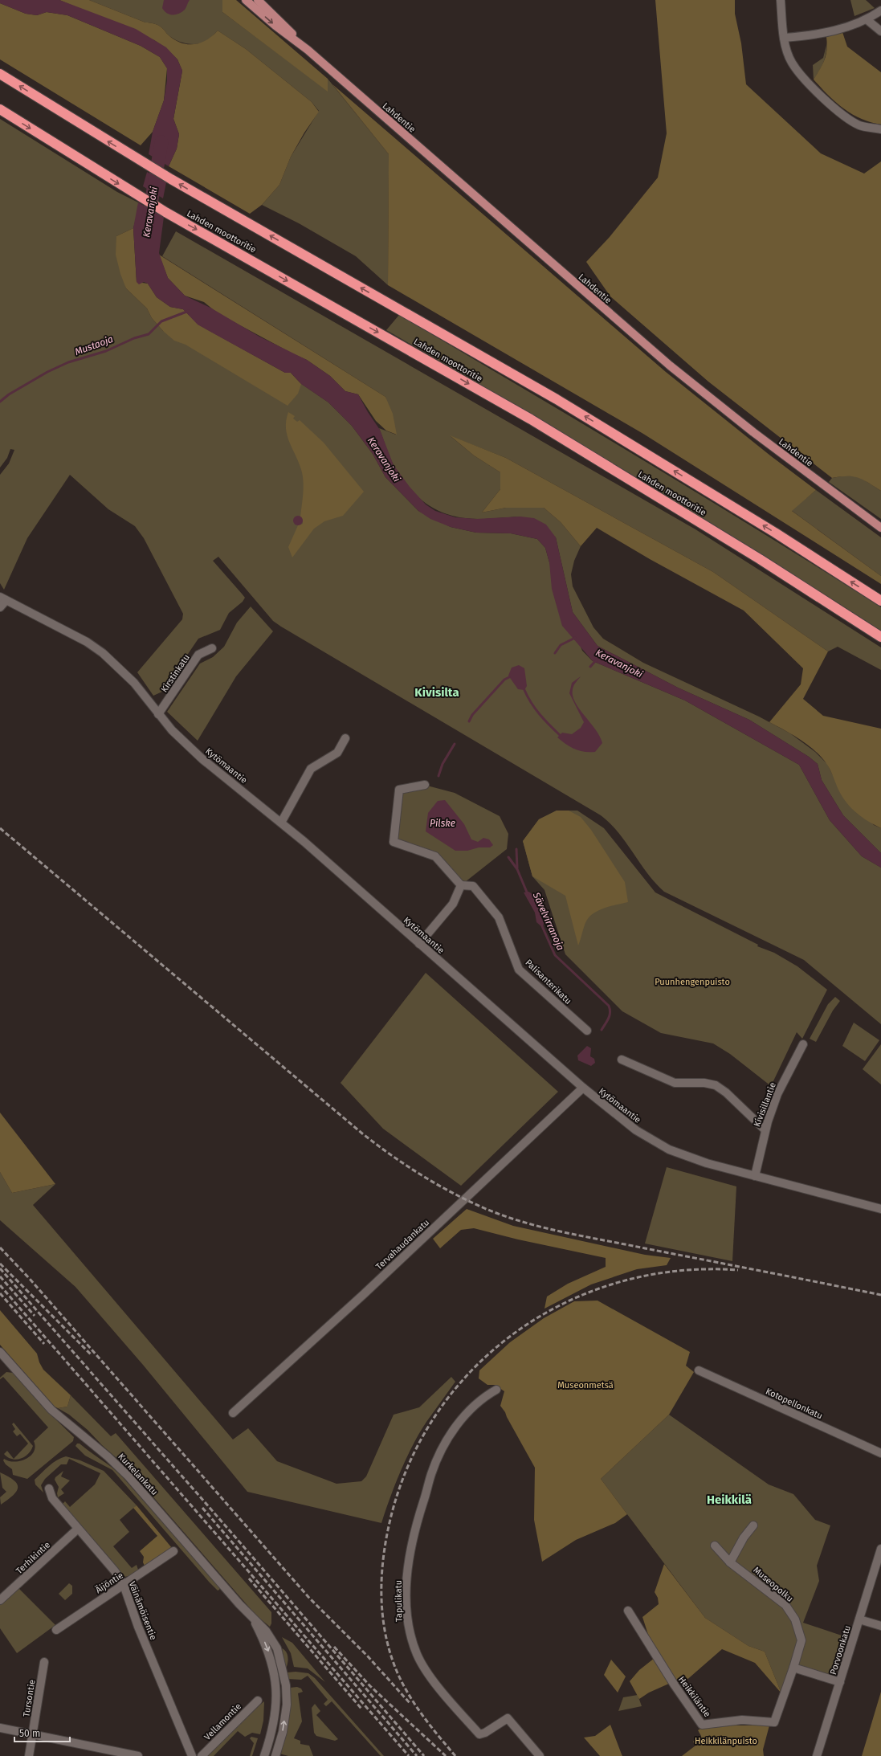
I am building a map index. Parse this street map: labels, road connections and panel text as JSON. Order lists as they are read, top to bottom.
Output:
{
  "streets": {
    "highway": ["Lahden moottoritie"],
    "main road": ["Lahdentie"],
    "street": [
      "Kirstinkatu",
      "Kytömaantie",
      "Palisanterikatu",
      "Kivisillantie",
      "Tervahaudankatu",
      "Kotopellonkatu",
      "Kurkelankatu",
      "Terhikintie",
      "Äijöntie",
      "Museopolku",
      "Tapulikatu",
      "Väinämöisentie",
      "Porvoonkatu",
      "Heikkiläntie",
      "Tursontie",
      "Vellamontie"
    ]
  },
  "crossings": [
    ["Kirstinkatu", "Kytömaantie"],
    ["Kytömaantie", "Kivisillantie"],
    ["Kytömaantie", "Tervahaudankatu"],
    ["Terhikintie", "Väinämöisentie"],
    ["Äijöntie", "Väinämöisentie"],
    ["Museopolku", "Heikkiläntie"]
  ],
  "districts": ["Kivisilta", "Heikkilä"],
  "water": [
    "Keravanjoki",
    "Mustaoja",
    "Pilske",
    "Sävelvirranoja"
  ],
  "parks": ["Puunhengenpuisto", "Museonmetsä", "Heikkilänpuisto"],
  "scale_bar": "50 m"
}
